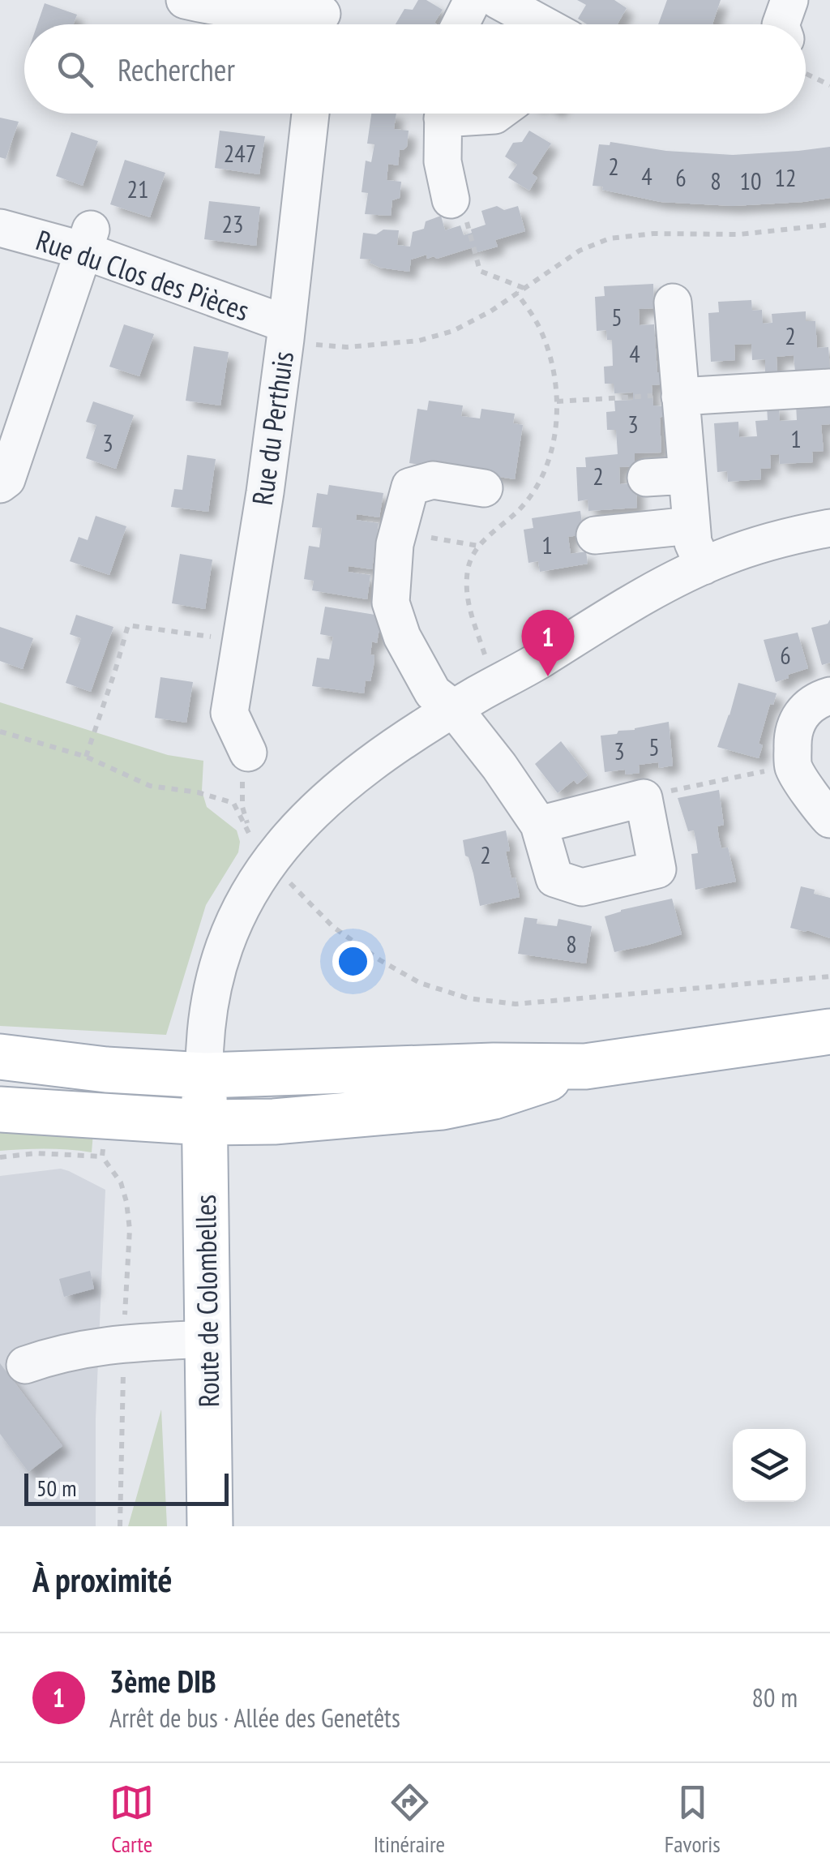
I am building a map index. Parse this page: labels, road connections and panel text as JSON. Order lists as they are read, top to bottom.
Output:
{
  "streets": {
    "main road": ["Route de Colombelles"],
    "street": ["Rue du Clos des Pièces", "Rue du Perthuis"]
  },
  "crossings": [
    ["Rue du Clos des Pièces", "Rue du Perthuis"]
  ],
  "house_numbers": [
    "247",
    "2",
    "4",
    "6",
    "12",
    "8",
    "10",
    "21",
    "23",
    "5",
    "2",
    "4",
    "3",
    "1",
    "3",
    "2",
    "1",
    "6",
    "5",
    "3",
    "2",
    "8"
  ],
  "scale_bar": "50 m",
  "page": {
    "search": "Rechercher",
    "pins": "1",
    "scale": "50 m",
    "heading": "À proximité",
    "list": [
      {
        "mark": "1",
        "name": "3ème DIB",
        "note": "Arrêt de bus · Allée des Genetêts",
        "value": "80 m"
      }
    ],
    "nav": ["Carte", "Itinéraire", "Favoris"]
  }
}
